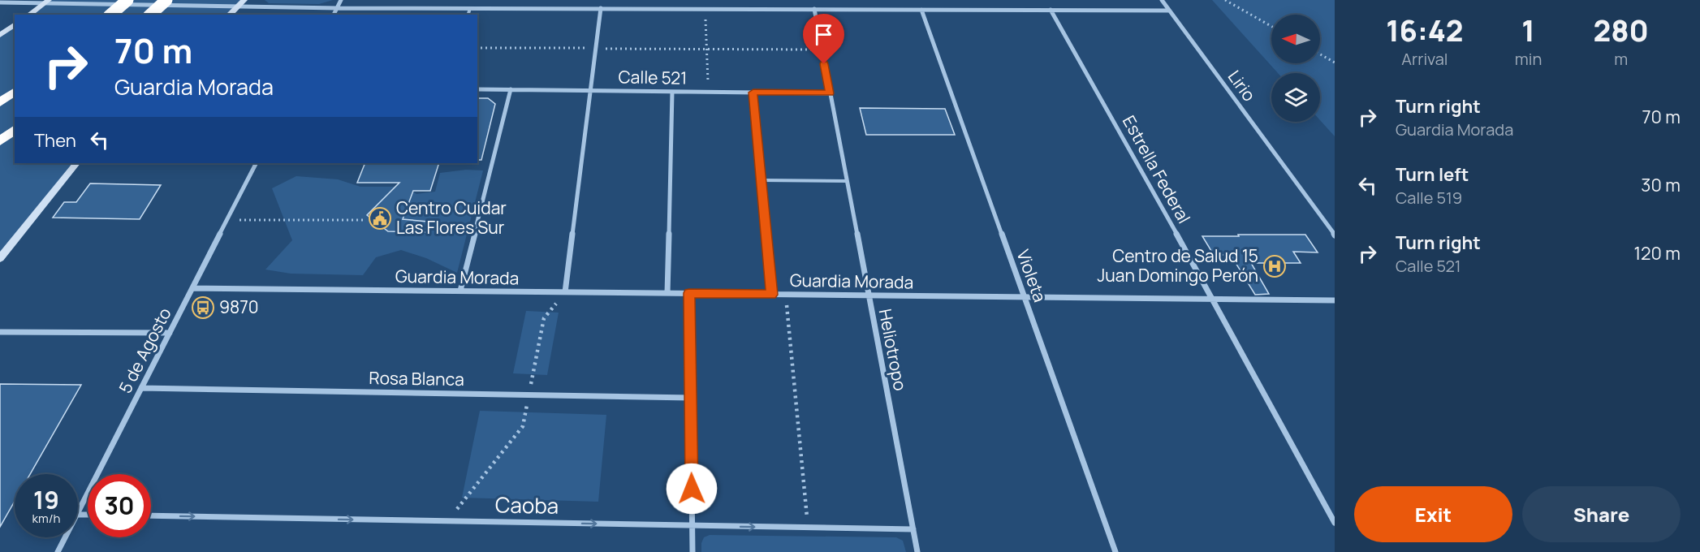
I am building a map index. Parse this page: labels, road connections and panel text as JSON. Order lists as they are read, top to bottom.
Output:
{
  "streets": {
    "street": [
      "Calle 521",
      "Lirio",
      "Estrella Federal",
      "Violeta",
      "Guardia Morada",
      "Heliotropo",
      "5 de Agosto",
      "Rosa Blanca",
      "Caoba"
    ]
  },
  "crossings": [
    ["Calle 521", "Heliotropo"],
    ["Estrella Federal", "Guardia Morada"],
    ["Violeta", "Guardia Morada"],
    ["Guardia Morada", "Heliotropo"],
    ["Guardia Morada", "5 de Agosto"],
    ["Heliotropo", "Caoba"],
    ["5 de Agosto", "Rosa Blanca"]
  ],
  "one_way": ["Caoba"],
  "places": {
    "public building": ["Centro Cuidar Las Flores Sur"],
    "hospital": ["Centro de Salud 15 Juan Domingo Perón"],
    "bus stop": ["9870"]
  },
  "north": "left",
  "page": {
    "eta": [
      "16:42",
      "Arrival",
      "1",
      "min",
      "280",
      "m"
    ],
    "turn": ["70 m", "Guardia Morada"],
    "list": [
      {
        "name": "Turn right",
        "note": "Guardia Morada",
        "value": "70 m"
      },
      {
        "name": "Turn left",
        "note": "Calle 519",
        "value": "30 m"
      },
      {
        "name": "Turn right",
        "note": "Calle 521",
        "value": "120 m"
      }
    ],
    "then": "Then",
    "speed": "19 km/h",
    "limit": "30",
    "buttons": ["Exit", "Share"]
  }
}
